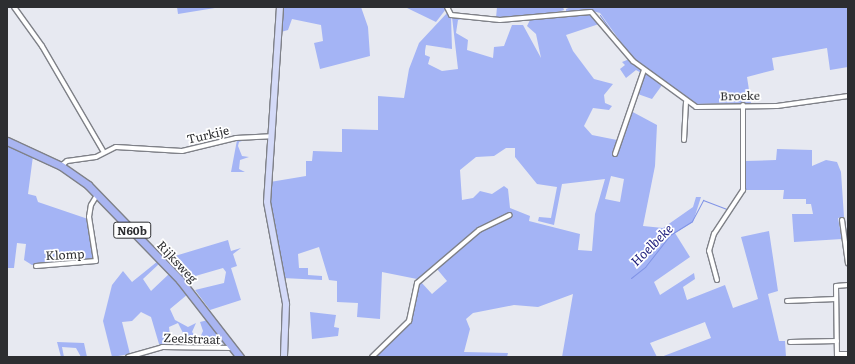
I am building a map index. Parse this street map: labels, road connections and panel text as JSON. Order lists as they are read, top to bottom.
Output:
{
  "streets": {
    "main road": ["N60b", "Rijksweg"],
    "street": [
      "Broeke",
      "Turkije",
      "Klomp",
      "Zeelstraat"
    ]
  },
  "crossings": [
    ["Turkije", "Rijksweg"],
    ["Klomp", "Rijksweg"],
    ["Rijksweg", "Zeelstraat"]
  ],
  "water": ["Hoelbeke"]
}
